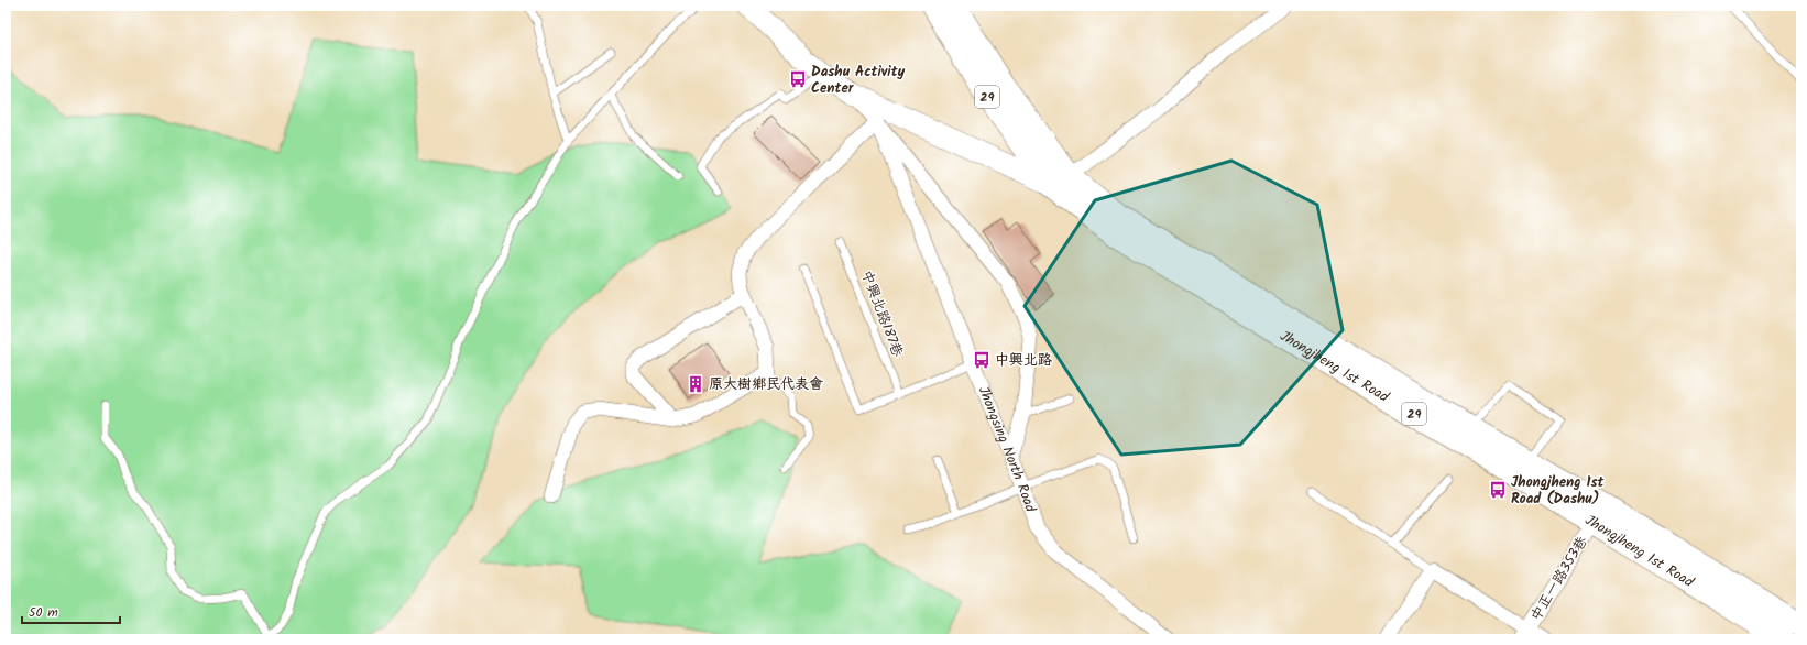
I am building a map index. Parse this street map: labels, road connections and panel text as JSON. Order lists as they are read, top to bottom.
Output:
{
  "streets": {
    "main road": ["29", "Jhongjheng 1st Road"],
    "street": ["Jhongsing North Road", "中正一路353巷"],
    "lane": ["中興北路187巷"]
  },
  "crossings": [
    ["29", "Jhongjheng 1st Road"],
    ["29", "Jhongsing North Road"],
    ["Jhongjheng 1st Road", "Jhongsing North Road"],
    ["Jhongjheng 1st Road", "中正一路353巷"]
  ],
  "places": {
    "bus stop": ["Dashu Activity Center", "中興北路", "Jhongjheng 1st Road (Dashu)"],
    "building": ["原大樹鄉民代表會"]
  },
  "scale_bar": "50 m"
}
